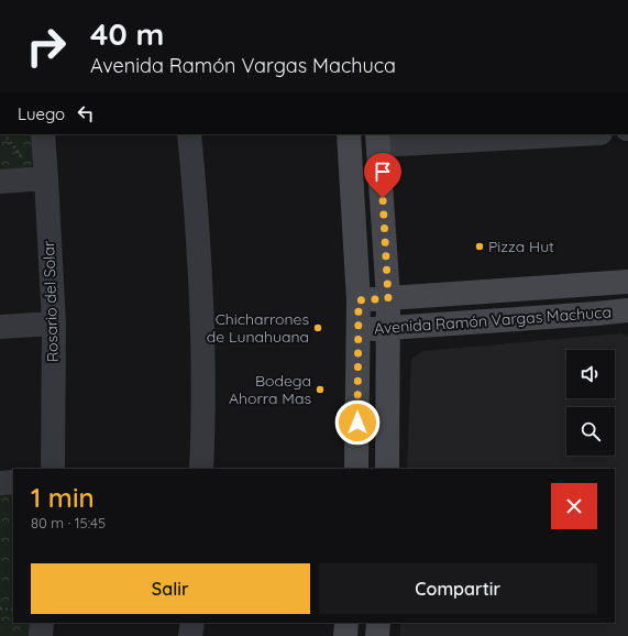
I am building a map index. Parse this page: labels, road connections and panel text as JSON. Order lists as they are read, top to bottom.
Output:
{
  "streets": {
    "main road": ["Avenida Ramón Vargas Machuca"],
    "street": ["Rosario del Solar"]
  },
  "places": ["Pizza Hut", "Chicharrones de Lunahuana", "Bodega Ahorra Mas"],
  "page": {
    "turn": ["40 m", "Avenida Ramón Vargas Machuca"],
    "then": "Luego",
    "heading": ["1 min", "80 m · 15:45"],
    "buttons": ["Salir", "Compartir"]
  }
}
